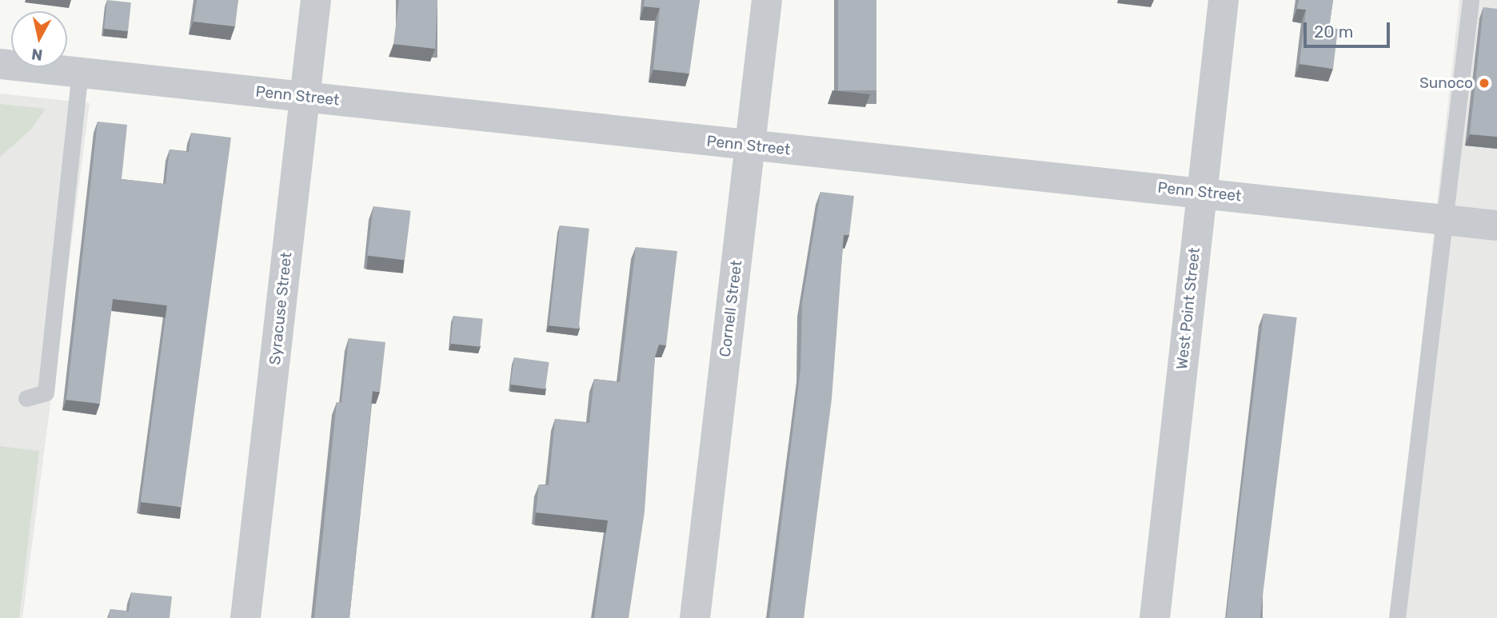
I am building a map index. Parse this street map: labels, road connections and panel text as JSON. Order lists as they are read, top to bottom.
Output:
{
  "streets": {
    "street": [
      "Penn Street",
      "Syracuse Street",
      "Cornell Street",
      "West Point Street"
    ]
  },
  "crossings": [
    ["Penn Street", "Syracuse Street"],
    ["Penn Street", "Cornell Street"],
    ["Penn Street", "West Point Street"]
  ],
  "places": ["Sunoco"],
  "scale_bar": "20 m",
  "north": "bottom"
}
